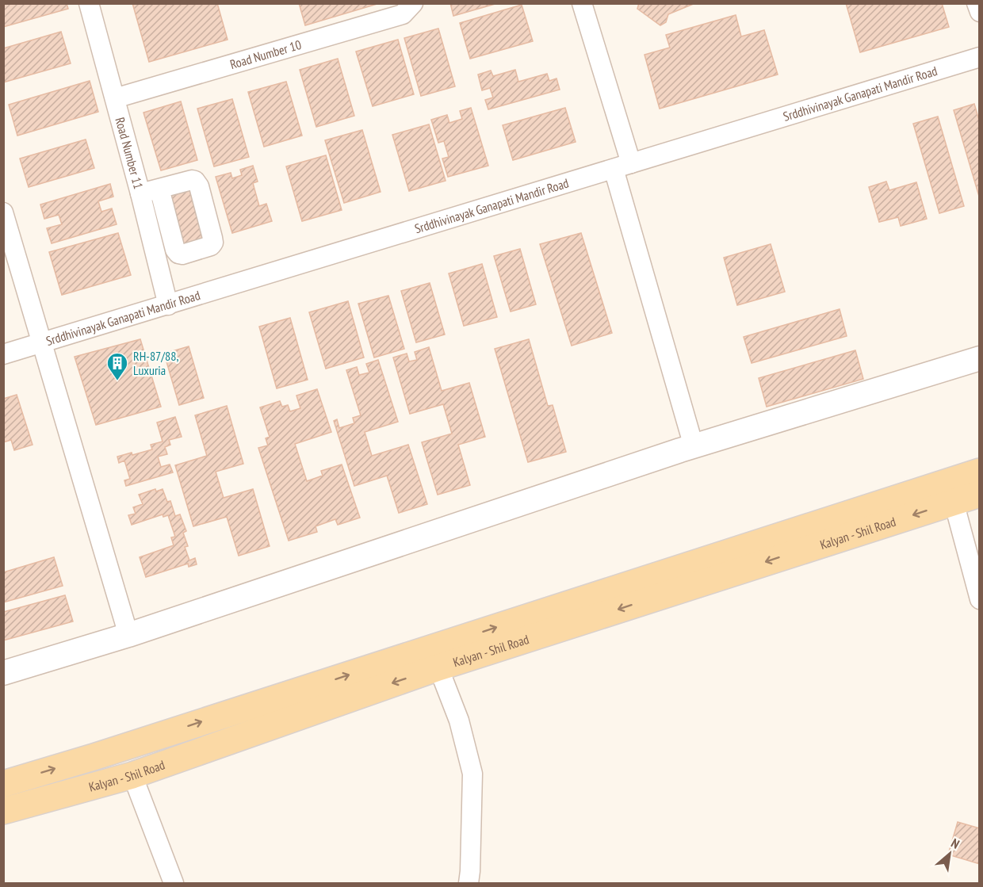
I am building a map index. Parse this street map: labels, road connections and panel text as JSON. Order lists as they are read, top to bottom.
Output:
{
  "streets": {
    "main road": ["Kalyan - Shil Road"],
    "street": ["Road Number 10", "Srddhivinayak Ganapati Mandir Road", "Road Number 11"]
  },
  "crossings": [
    ["Road Number 10", "Road Number 11"],
    ["Srddhivinayak Ganapati Mandir Road", "Road Number 11"]
  ],
  "places": {
    "building": ["RH-87/88, Luxuria"]
  },
  "north": "top right"
}
